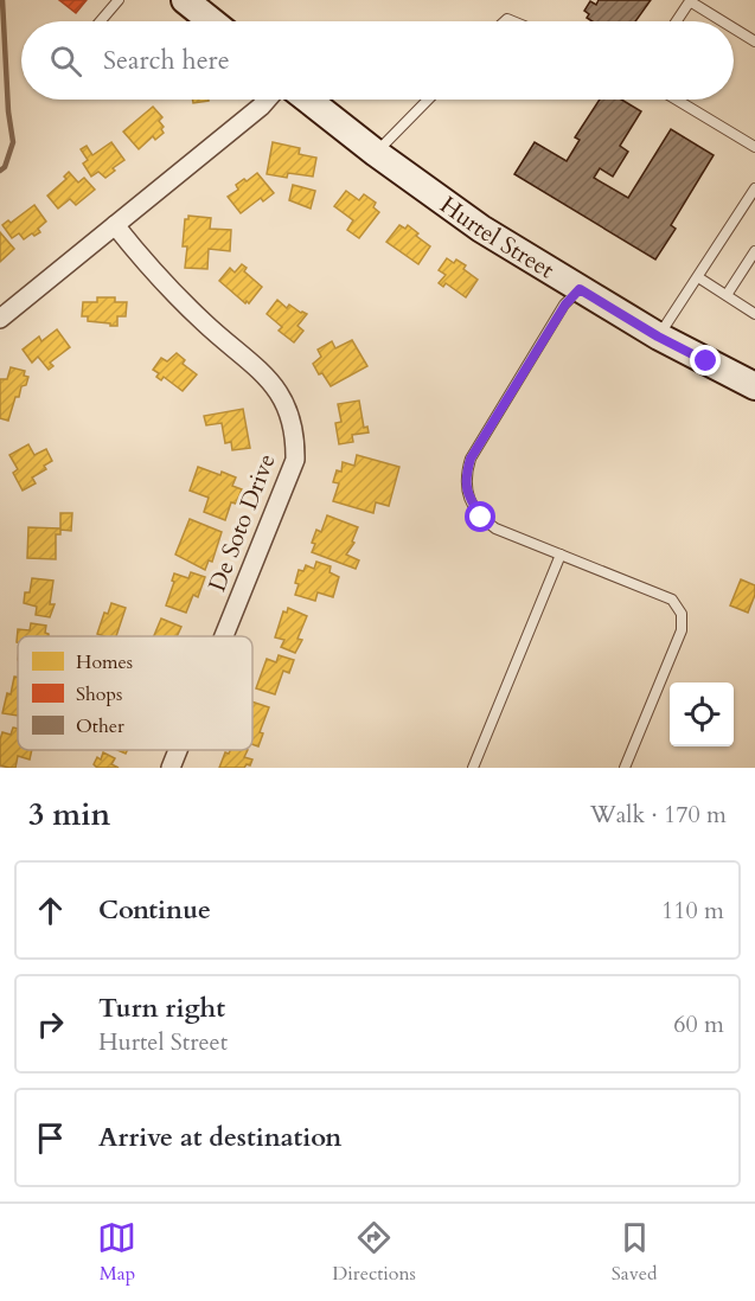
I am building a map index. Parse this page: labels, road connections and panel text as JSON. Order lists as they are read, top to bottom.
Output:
{
  "streets": {
    "street": ["Hurtel Street", "De Soto Drive"]
  },
  "legend": ["Homes", "Shops", "Other"],
  "page": {
    "search": "Search here",
    "heading": ["3 min", "Walk · 170 m"],
    "list": [
      ["Continue", "110 m"],
      ["Turn right", "Hurtel Street", "60 m"],
      "Arrive at destination"
    ],
    "nav": ["Map", "Directions", "Saved"]
  }
}
